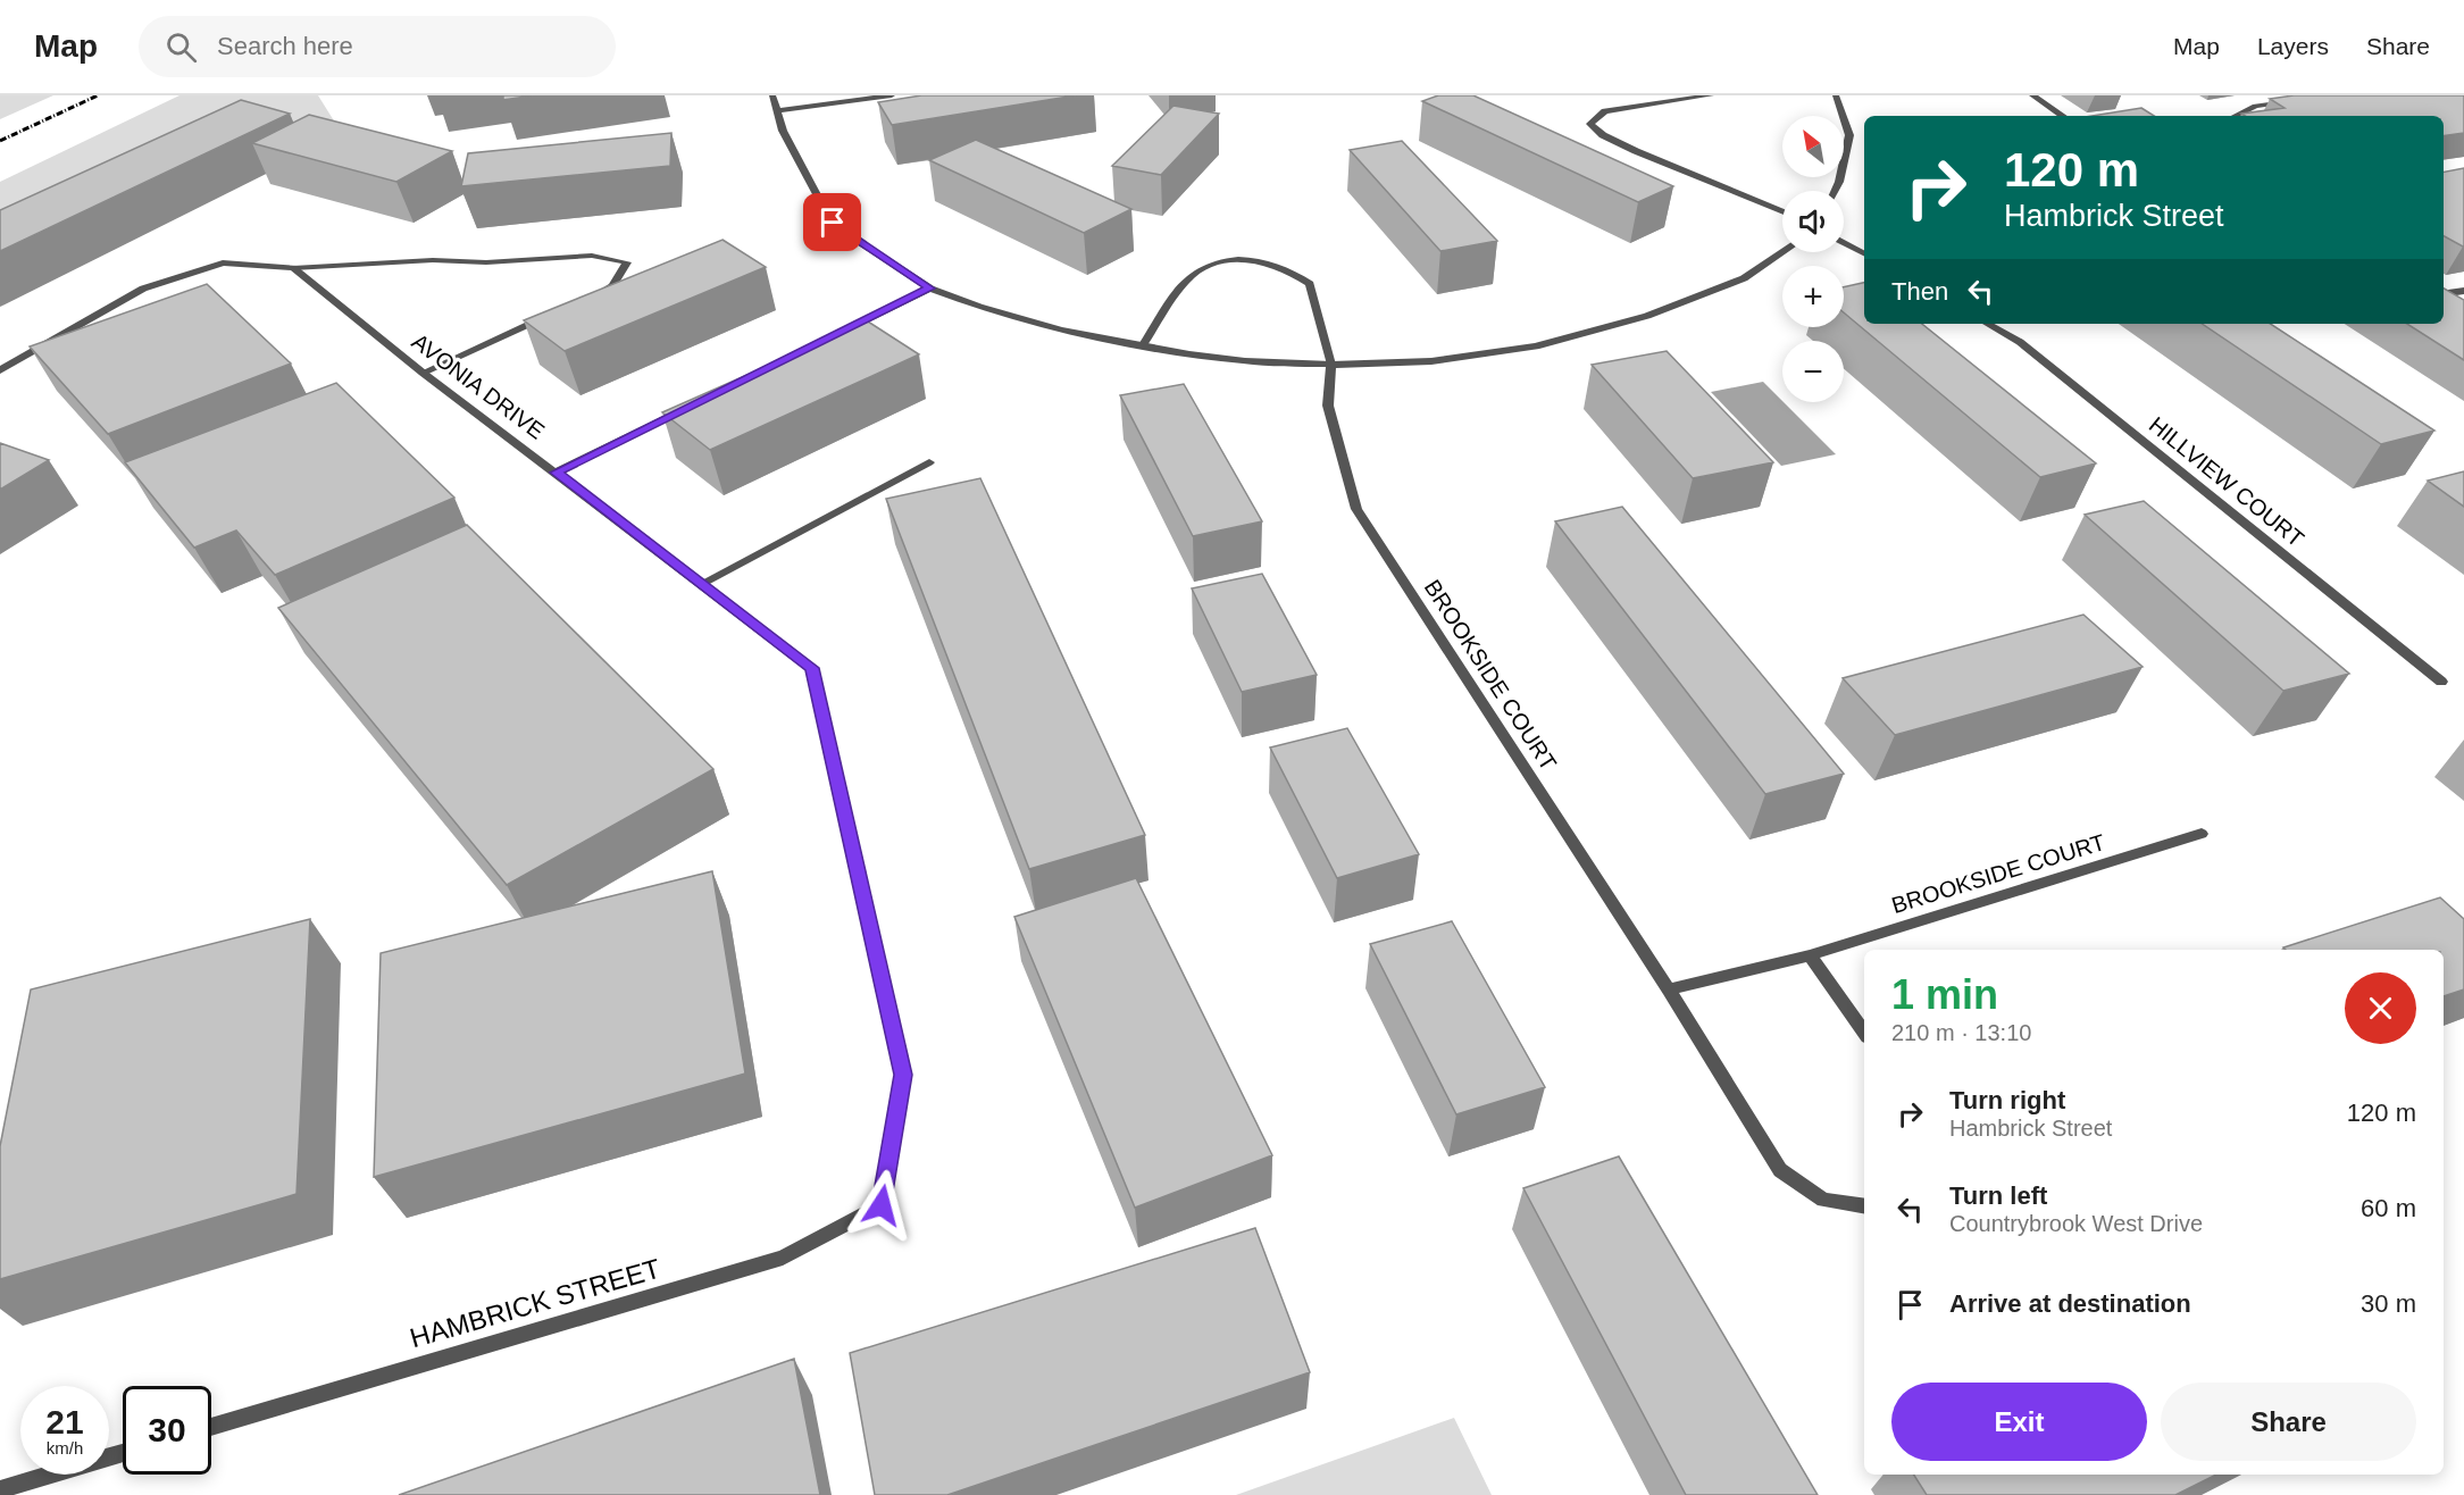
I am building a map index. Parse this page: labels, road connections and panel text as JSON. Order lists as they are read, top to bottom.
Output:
{
  "streets": {
    "street": [
      "AVONIA DRIVE",
      "HILLVIEW COURT",
      "BROOKSIDE COURT",
      "HAMBRICK STREET"
    ]
  },
  "crossings": [
    ["AVONIA DRIVE", "HAMBRICK STREET"]
  ],
  "north": "top left",
  "page": {
    "header": "Map",
    "search": "Search here",
    "nav": ["Map", "Layers", "Share"],
    "map_buttons": ["+", "−"],
    "turn": ["120 m", "Hambrick Street"],
    "then": "Then",
    "heading": ["1 min", "210 m · 13:10"],
    "list": [
      {
        "name": "Turn right",
        "note": "Hambrick Street",
        "value": "120 m"
      },
      {
        "name": "Turn left",
        "note": "Countrybrook West Drive",
        "value": "60 m"
      },
      {
        "name": "Arrive at destination",
        "value": "30 m"
      }
    ],
    "buttons": ["Exit", "Share"],
    "speed": "21 km/h",
    "limit": "30"
  }
}
